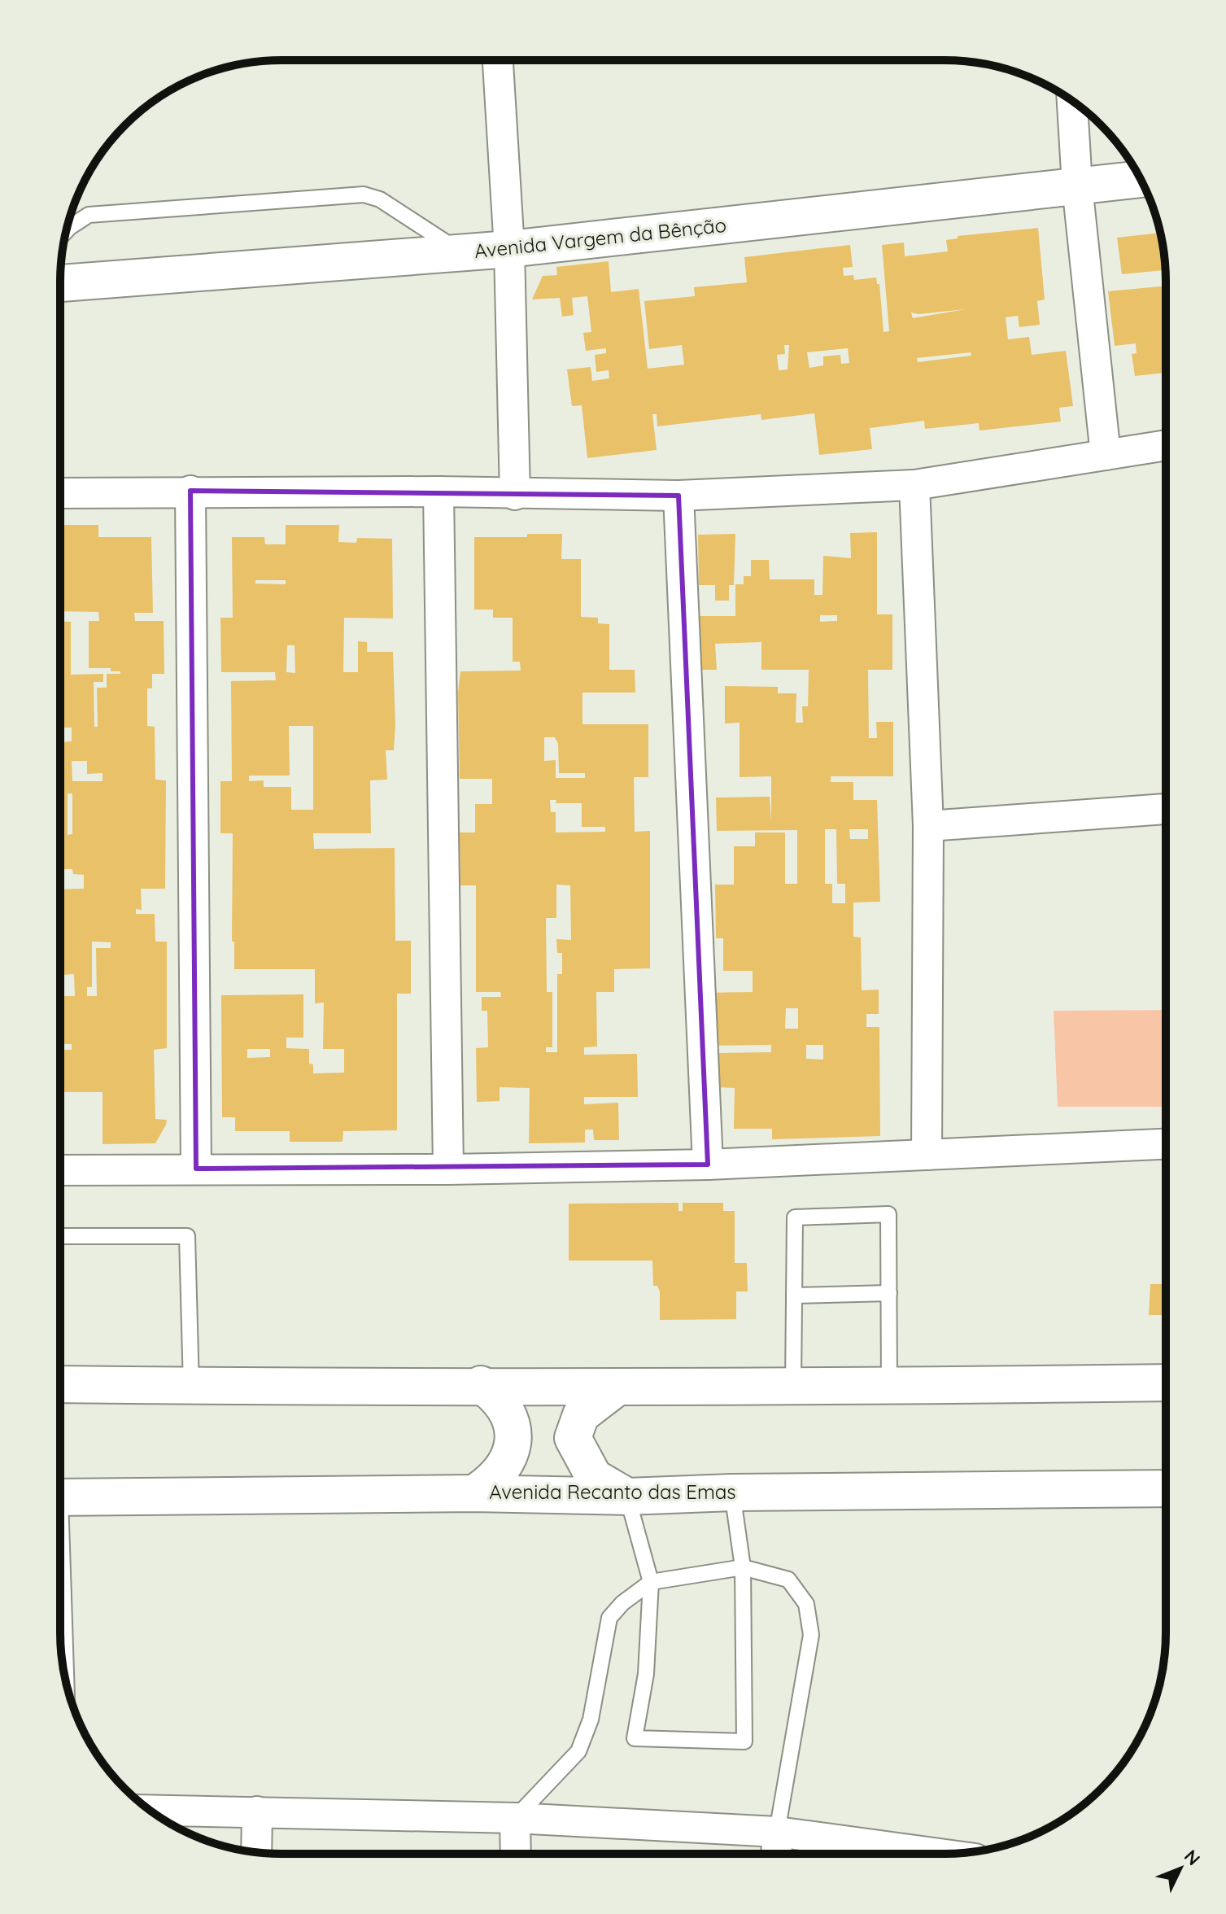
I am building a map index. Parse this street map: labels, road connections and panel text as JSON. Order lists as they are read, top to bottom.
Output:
{
  "streets": {
    "main road": ["Avenida Vargem da Bênção", "Avenida Recanto das Emas"]
  },
  "north": "top right"
}
